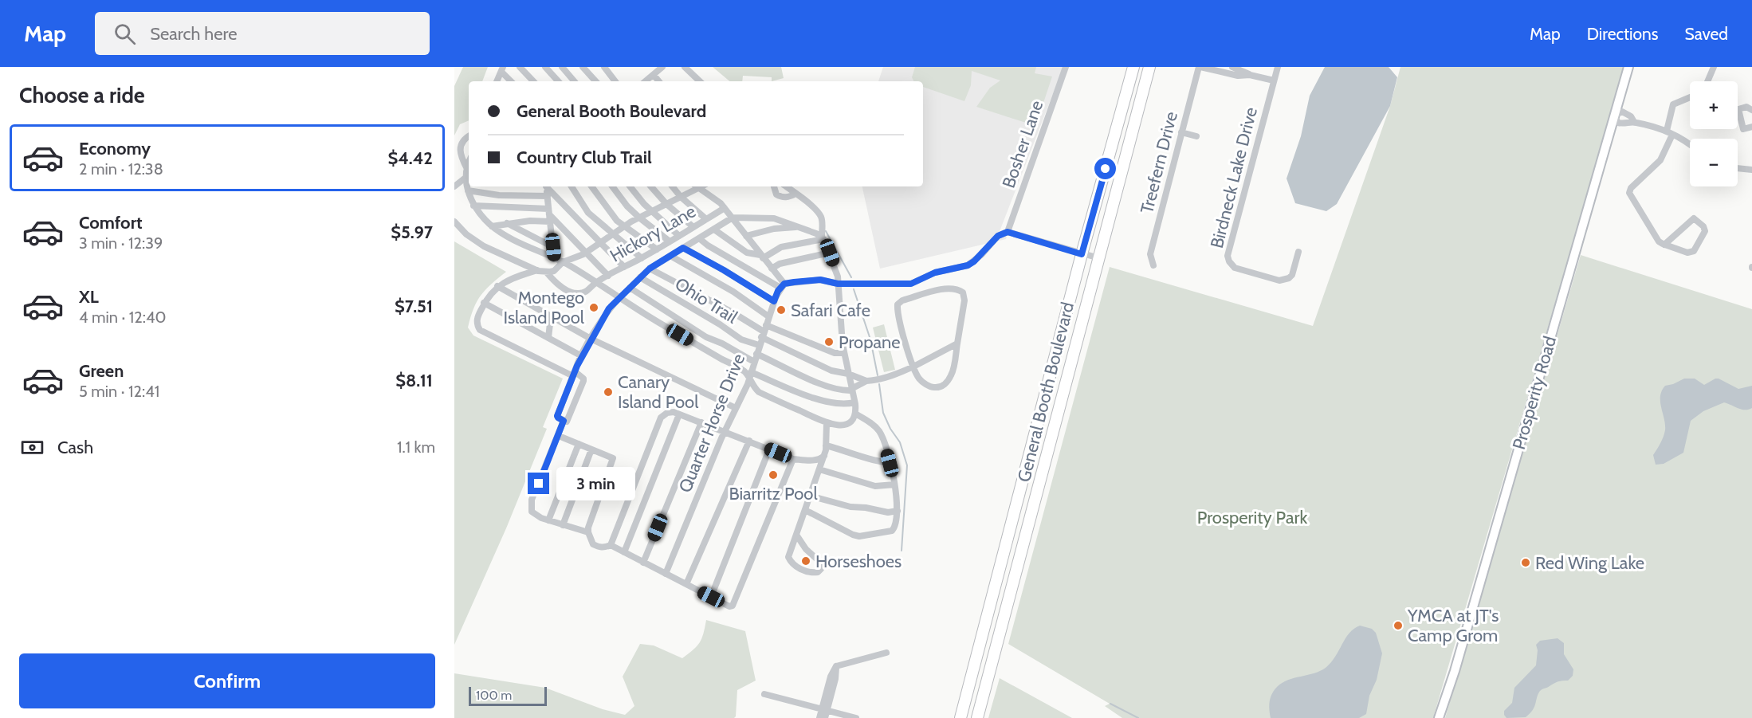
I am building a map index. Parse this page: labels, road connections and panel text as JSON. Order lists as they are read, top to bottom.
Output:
{
  "streets": {
    "highway": ["General Booth Boulevard"],
    "street": [
      "Bosher Lane",
      "Treefern Drive",
      "Birdneck Lake Drive",
      "Hickory Lane",
      "Ohio Trail",
      "Prosperity Road",
      "Quarter Horse Drive"
    ]
  },
  "crossings": [
    ["Ohio Trail", "Quarter Horse Drive"]
  ],
  "parks": ["Prosperity Park"],
  "places": [
    "Montego Island Pool",
    "Safari Cafe",
    "Propane",
    "Canary Island Pool",
    "Biarritz Pool",
    "Horseshoes",
    "Red Wing Lake",
    "YMCA at JT's Camp Grom"
  ],
  "scale_bar": "100 m",
  "page": {
    "header": "Map",
    "search": "Search here",
    "nav": ["Map", "Directions", "Saved"],
    "heading": "Choose a ride",
    "map_buttons": ["+", "−"],
    "banner": ["General Booth Boulevard", "Country Club Trail"],
    "list": [
      {
        "name": "Economy",
        "note": "2 min · 12:38",
        "value": "$4.42"
      },
      {
        "name": "Comfort",
        "note": "3 min · 12:39",
        "value": "$5.97"
      },
      {
        "name": "XL",
        "note": "4 min · 12:40",
        "value": "$7.51"
      },
      {
        "name": "Green",
        "note": "5 min · 12:41",
        "value": "$8.11"
      }
    ],
    "pay": ["Cash", "1.1 km"],
    "bubble": "3 min",
    "buttons": "Confirm",
    "scale": "100 m"
  }
}
